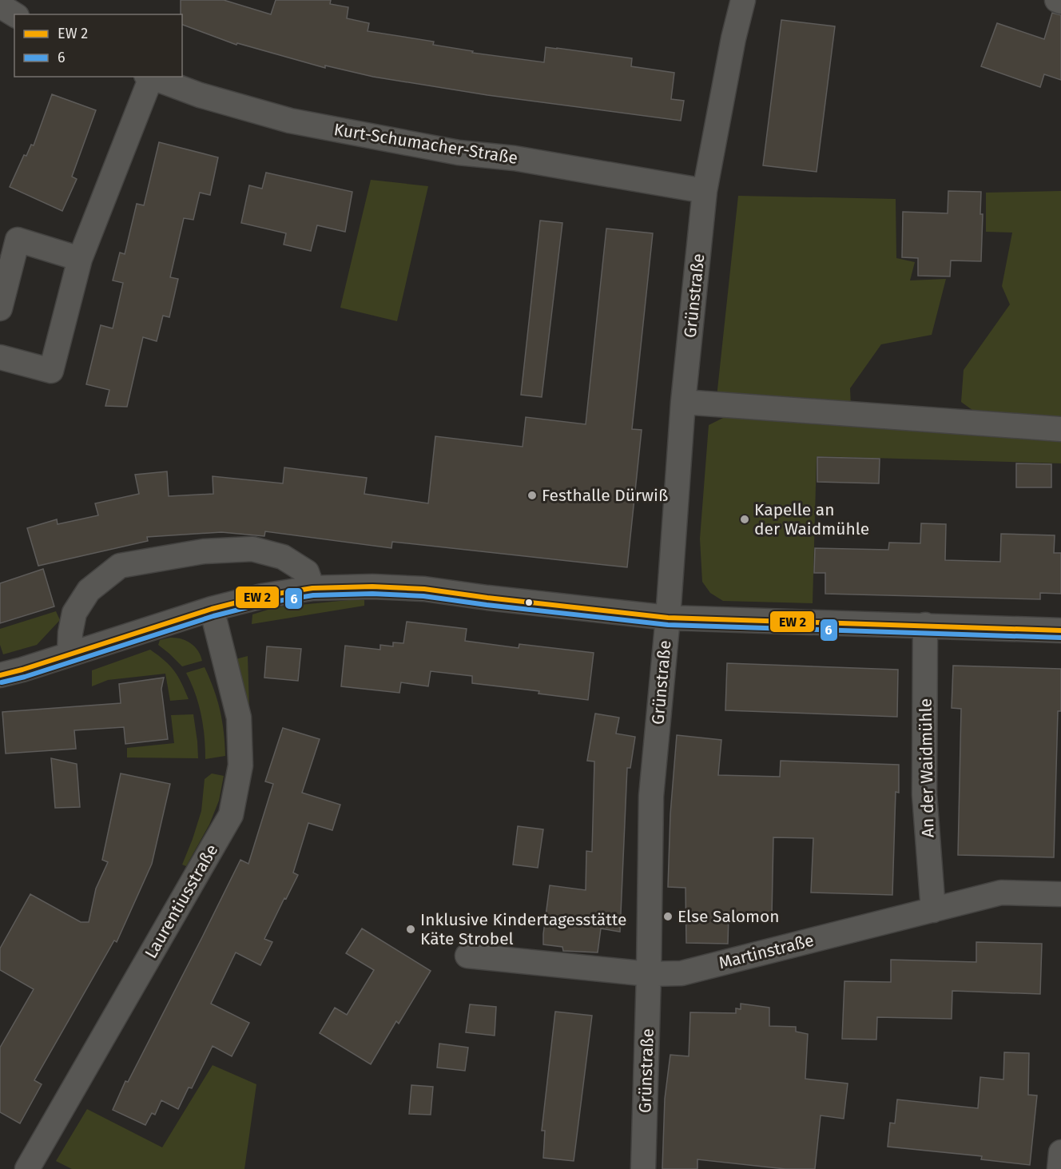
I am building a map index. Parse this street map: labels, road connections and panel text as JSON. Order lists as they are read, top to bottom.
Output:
{
  "streets": {
    "street": [
      "Kurt-Schumacher-Straße",
      "Grünstraße",
      "An der Waidmühle",
      "Laurentiusstraße",
      "Martinstraße"
    ]
  },
  "crossings": [
    ["Kurt-Schumacher-Straße", "Grünstraße"],
    ["Grünstraße", "Martinstraße"],
    ["An der Waidmühle", "Martinstraße"]
  ],
  "places": [
    "Festhalle Dürwiß",
    "Kapelle an der Waidmühle",
    "Else Salomon",
    "Inklusive Kindertagesstätte Käte Strobel"
  ],
  "lines": ["transit line 6"],
  "legend": ["EW 2", "6"]
}
